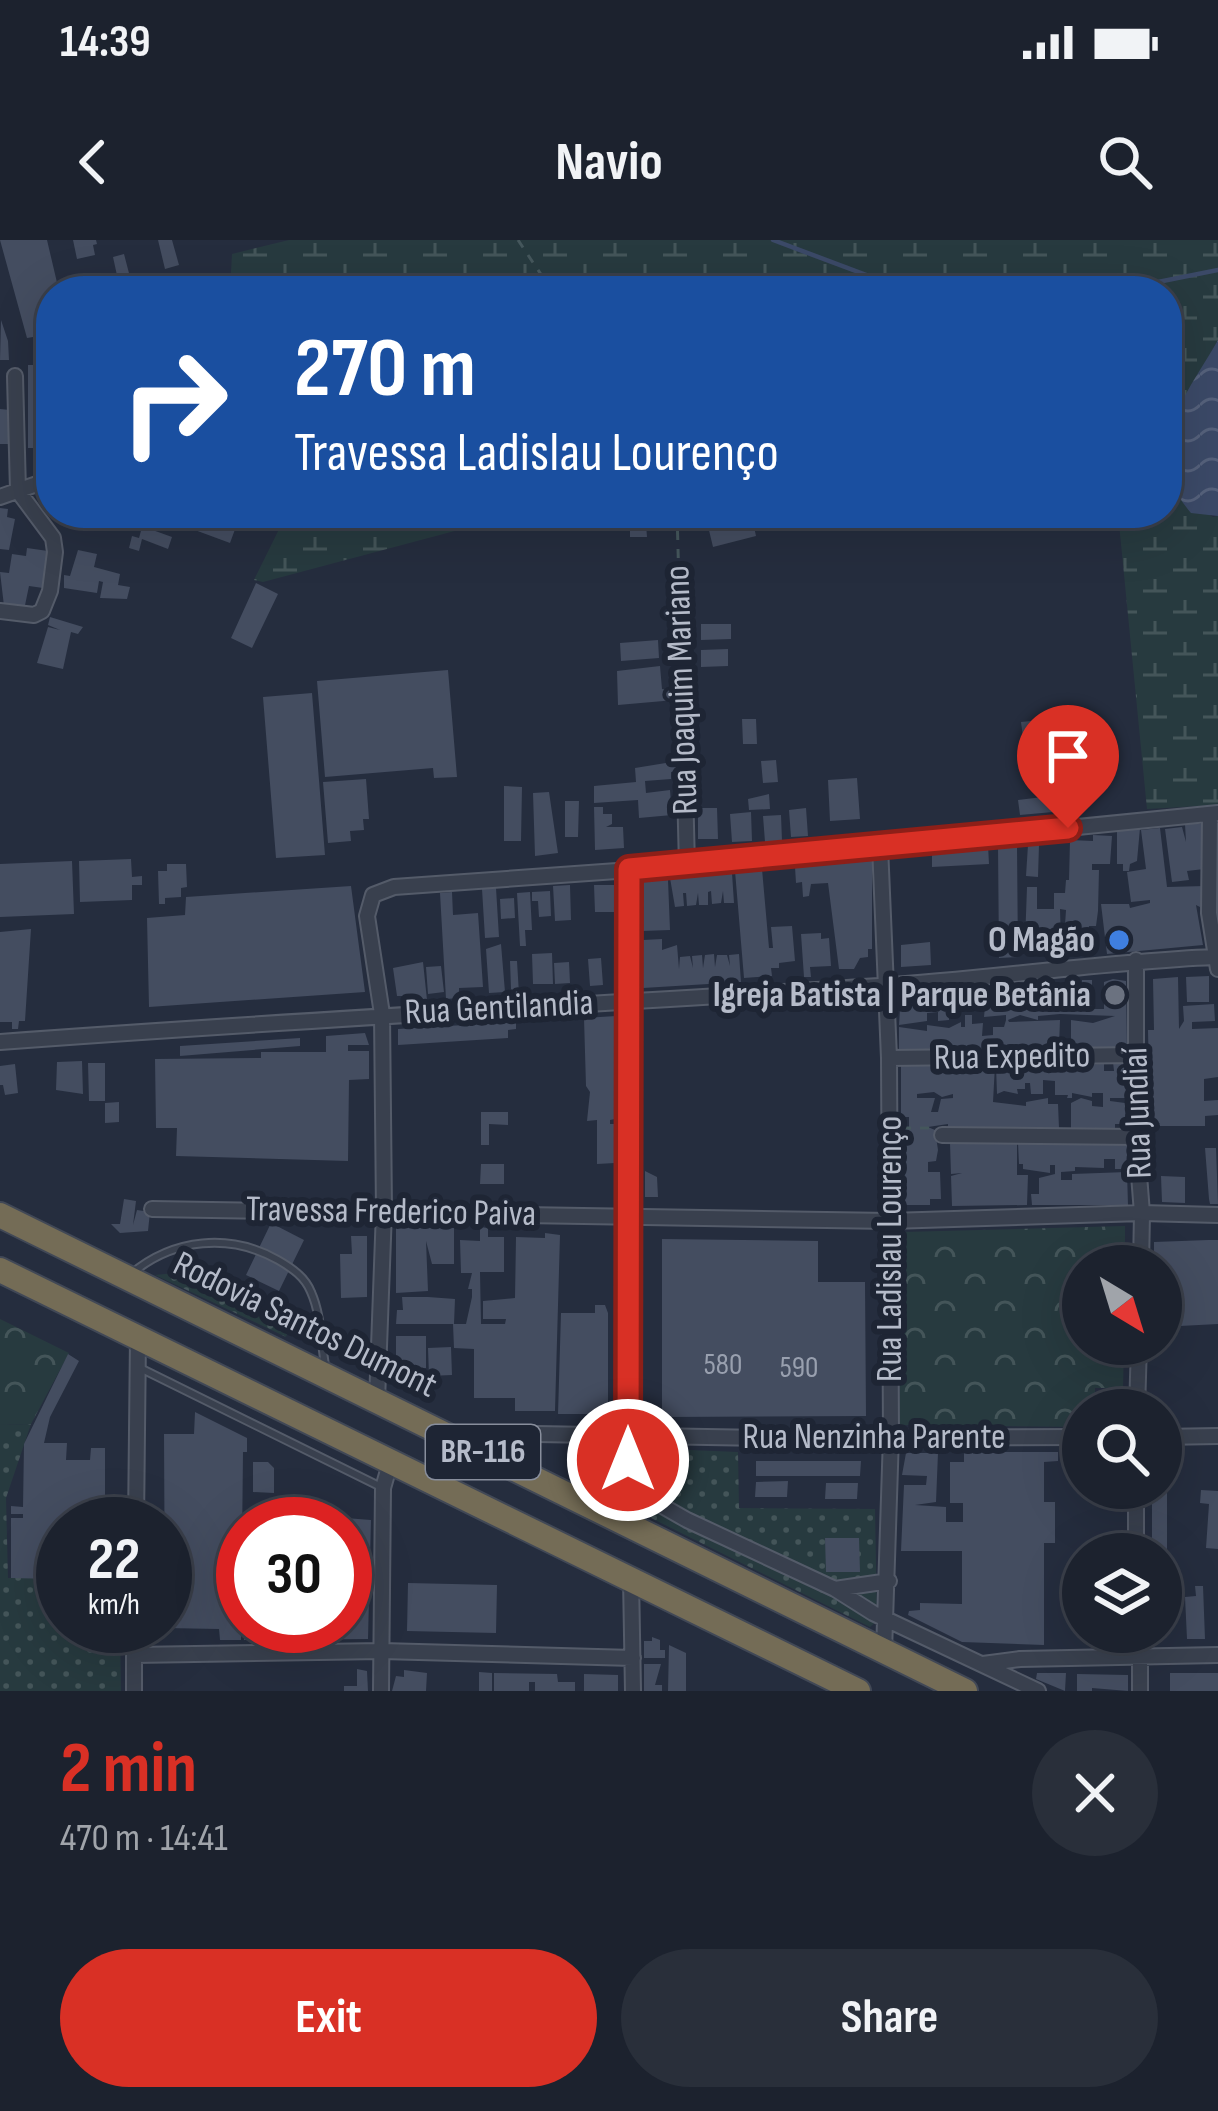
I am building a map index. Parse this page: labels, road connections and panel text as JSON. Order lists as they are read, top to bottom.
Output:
{
  "streets": {
    "highway": ["Rodovia Santos Dumont", "BR-116"],
    "street": [
      "Rua Joaquim Mariano",
      "Rua Gentilandia",
      "Rua Expedito",
      "Rua Jundiaí",
      "Travessa Frederico Paiva",
      "Rua Ladislau Lourenço",
      "Rua Nenzinha Parente"
    ]
  },
  "crossings": [
    ["Rua Gentilandia", "Rua Jundiaí"],
    ["Rua Gentilandia", "Rua Ladislau Lourenço"],
    ["Rua Expedito", "Rua Jundiaí"],
    ["Rua Expedito", "Rua Ladislau Lourenço"],
    ["Rua Jundiaí", "Travessa Frederico Paiva"],
    ["Travessa Frederico Paiva", "Rua Ladislau Lourenço"],
    ["Rua Ladislau Lourenço", "Rodovia Santos Dumont"],
    ["Rua Ladislau Lourenço", "Rua Nenzinha Parente"],
    ["Rodovia Santos Dumont", "Rua Nenzinha Parente"]
  ],
  "places": ["O Magão", "Igreja Batista | Parque Betânia"],
  "house_numbers": ["580", "590"],
  "north": "bottom right",
  "page": {
    "status": "14:39",
    "header": "Navio",
    "turn": ["270 m", "Travessa Ladislau Lourenço"],
    "speed": "22 km/h",
    "limit": "30",
    "heading": ["2 min", "470 m · 14:41"],
    "buttons": ["Exit", "Share"]
  }
}
